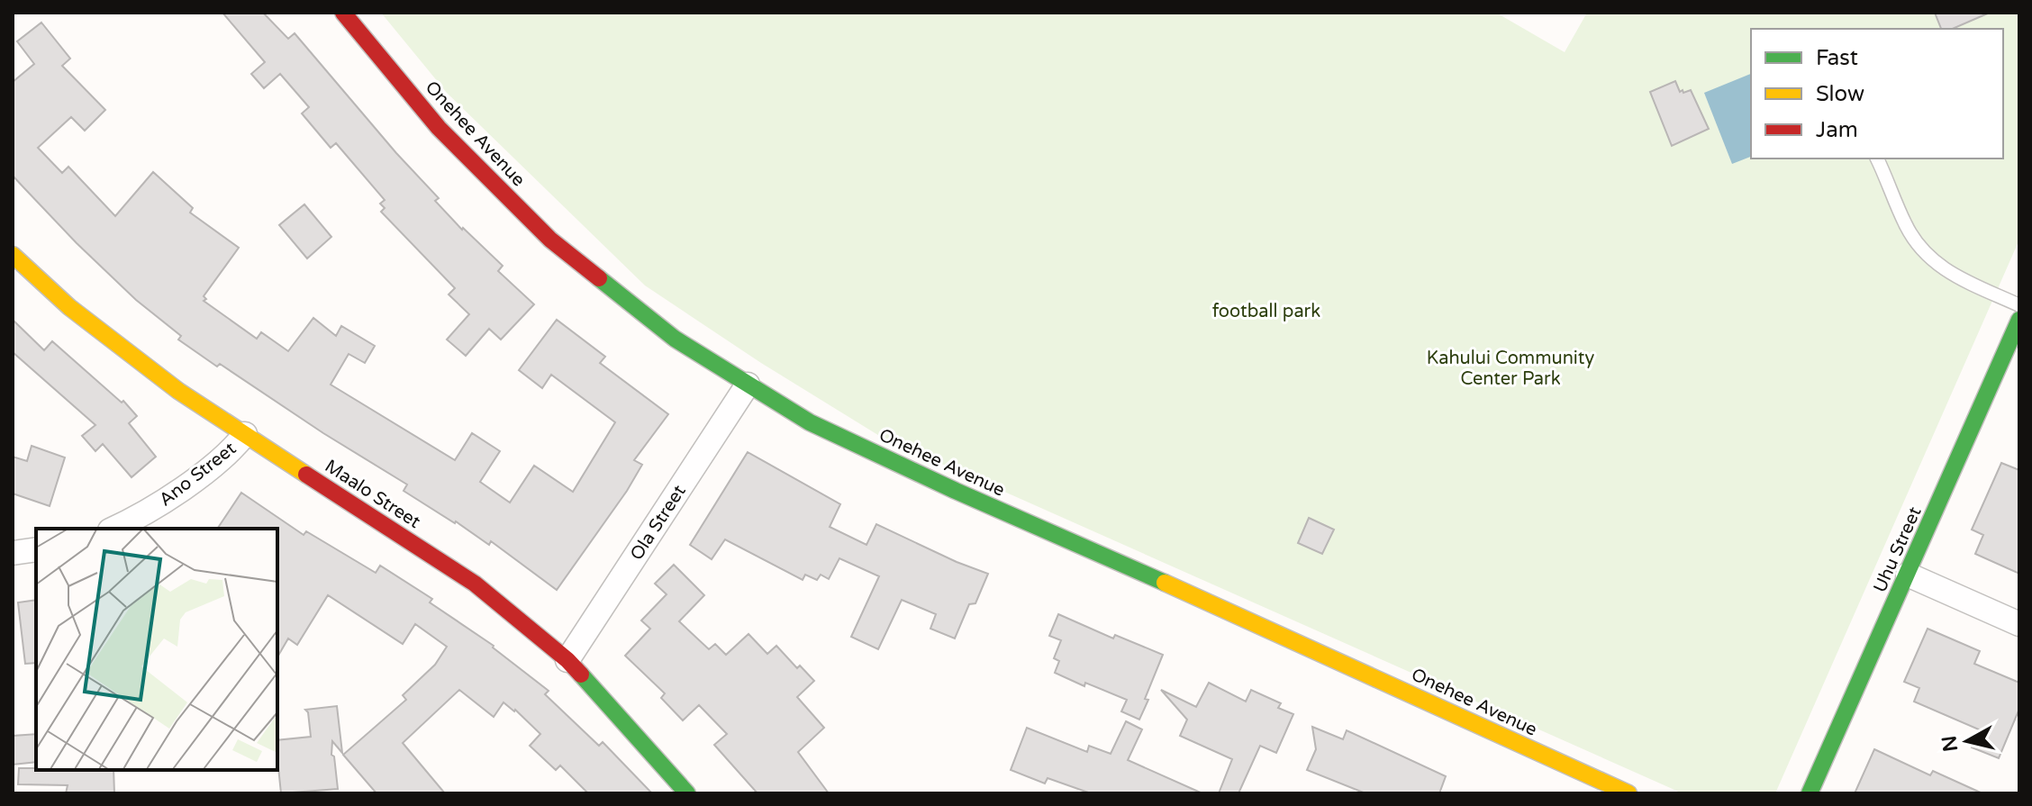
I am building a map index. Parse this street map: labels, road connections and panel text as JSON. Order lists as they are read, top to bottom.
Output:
{
  "streets": {
    "street": [
      "Onehee Avenue",
      "Ano Street",
      "Maalo Street",
      "Ola Street",
      "Uhu Street"
    ]
  },
  "crossings": [
    ["Onehee Avenue", "Ola Street"],
    ["Ano Street", "Maalo Street"],
    ["Maalo Street", "Ola Street"]
  ],
  "parks": ["football park", "Kahului Community Center Park"],
  "legend": ["Fast", "Slow", "Jam"],
  "north": "left"
}
